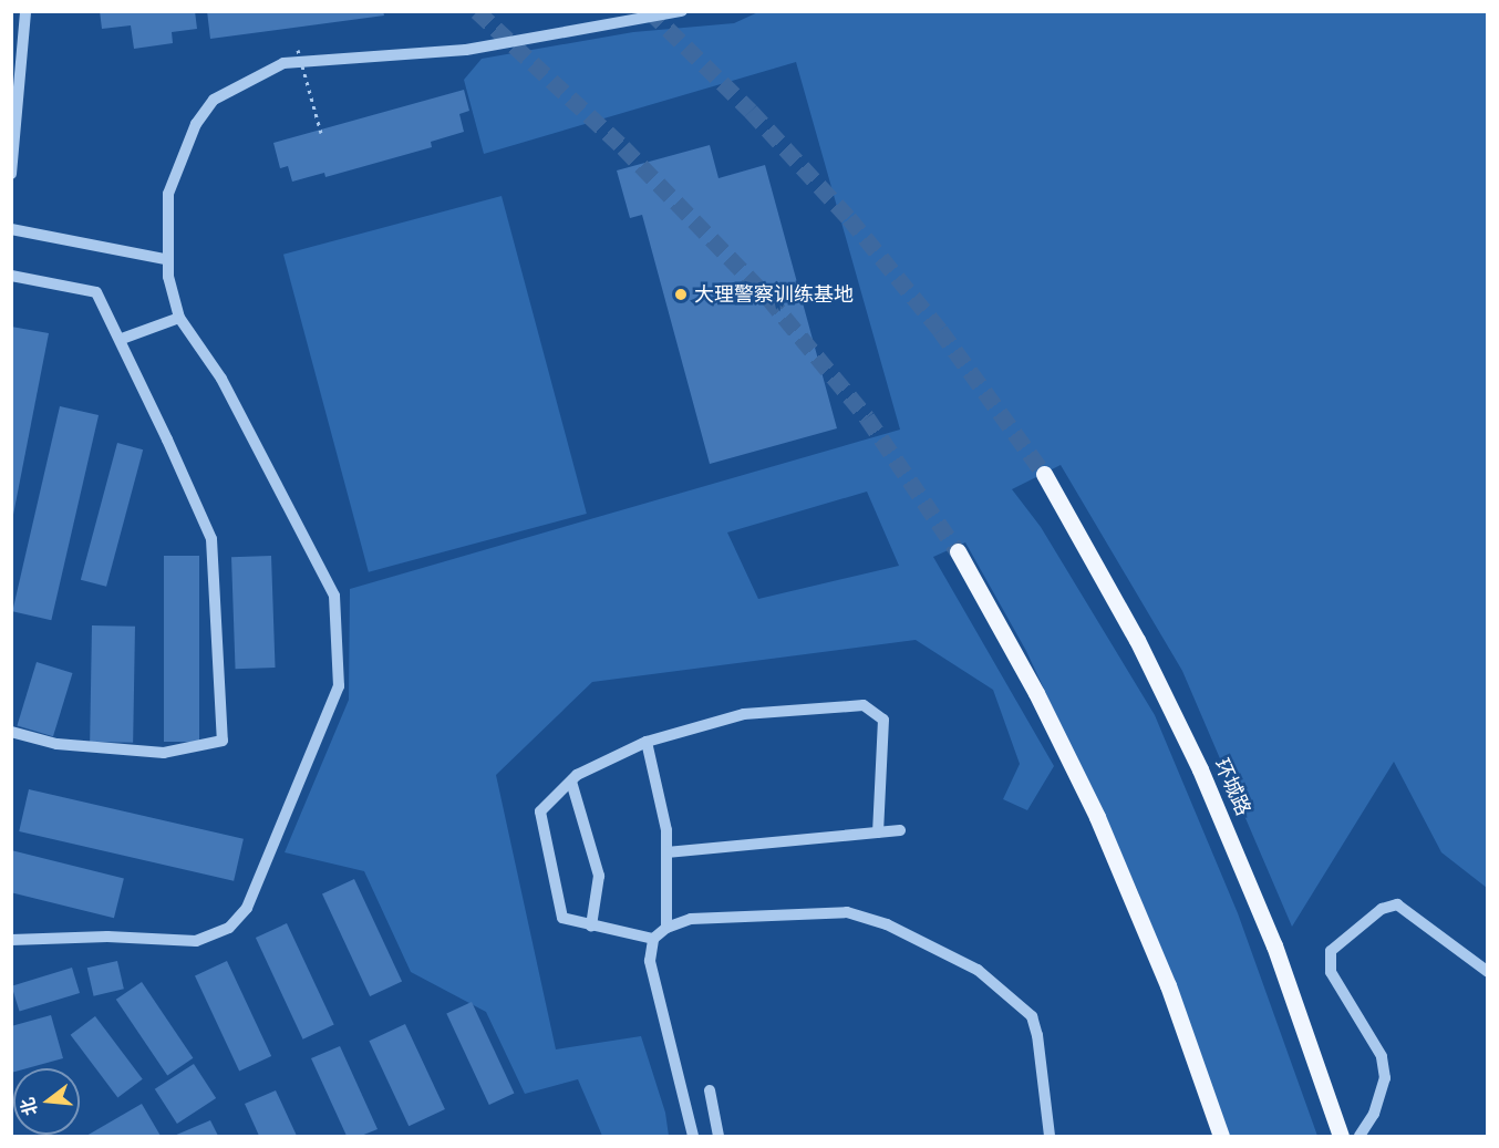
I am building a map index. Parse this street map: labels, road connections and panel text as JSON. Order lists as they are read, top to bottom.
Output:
{
  "streets": {
    "main road": ["环城路"]
  },
  "places": ["大理警察训练基地"],
  "north": "left"
}
